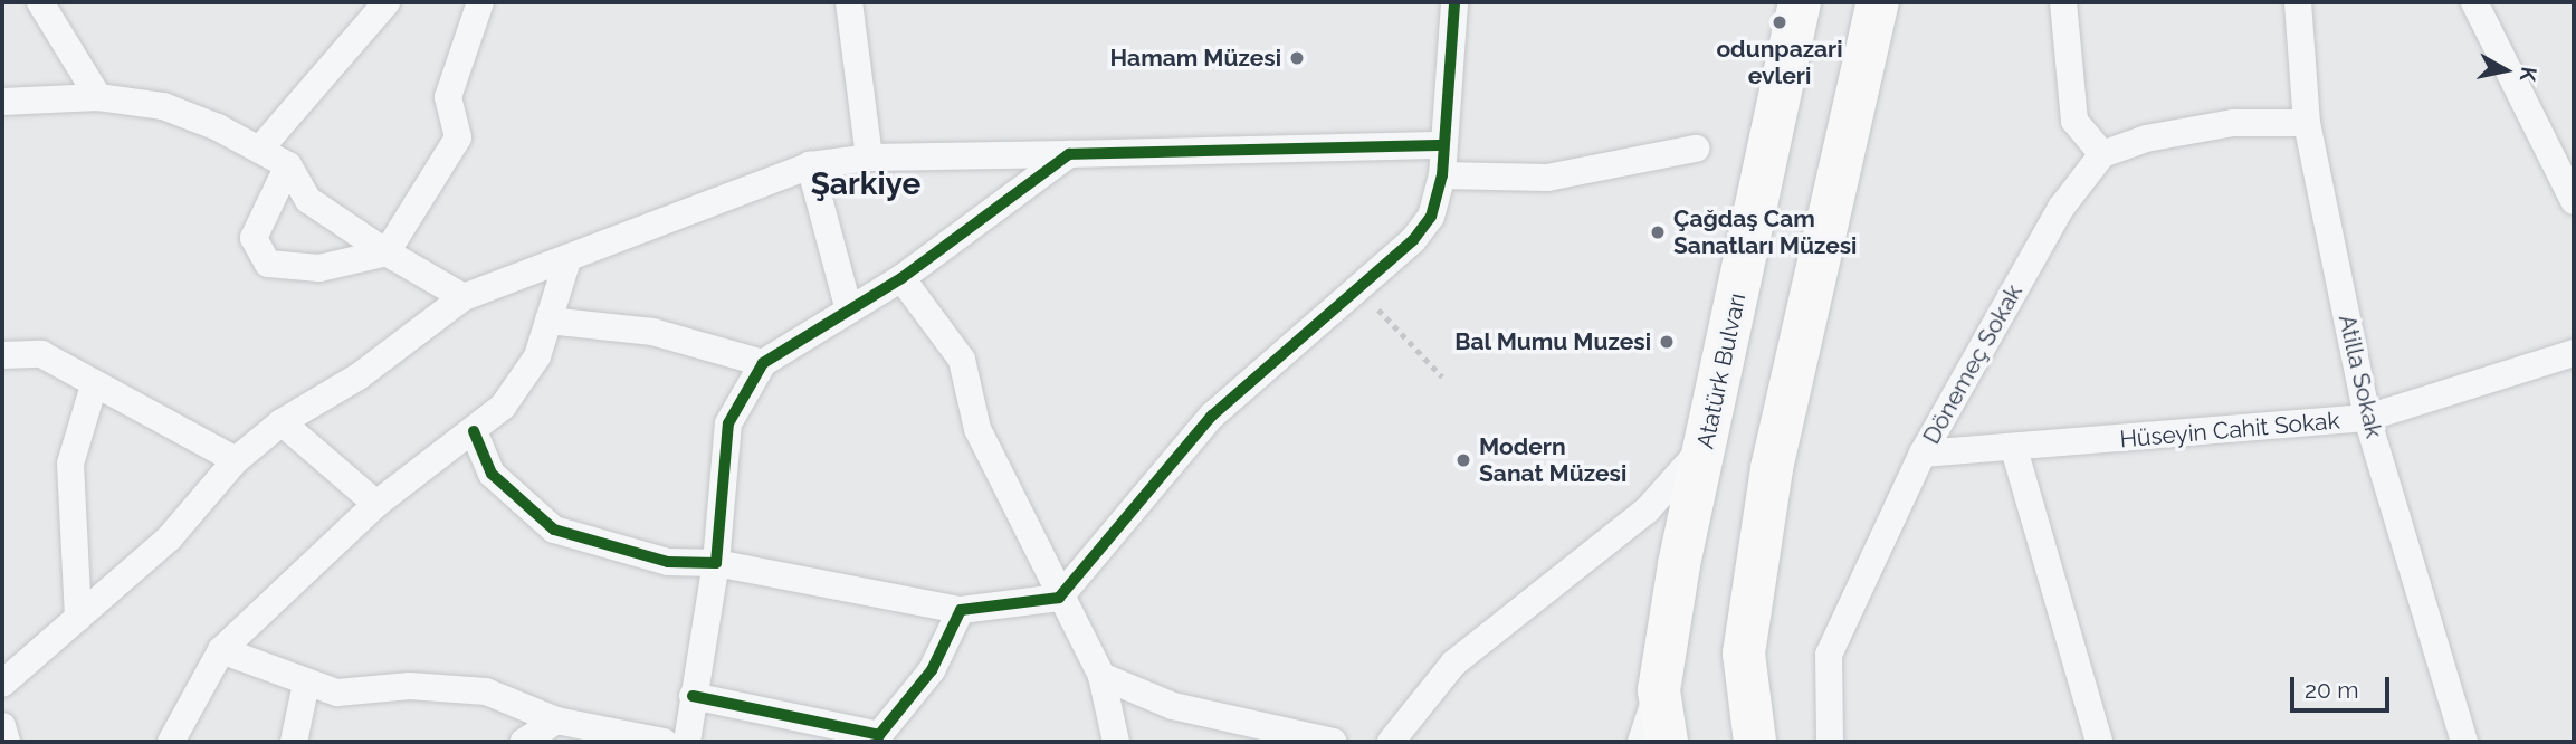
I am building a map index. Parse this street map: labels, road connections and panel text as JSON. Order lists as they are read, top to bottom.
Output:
{
  "streets": {
    "main road": ["Atatürk Bulvarı"],
    "street": ["Dönemeç Sokak", "Atilla Sokak", "Hüseyin Cahit Sokak"]
  },
  "crossings": [
    ["Dönemeç Sokak", "Hüseyin Cahit Sokak"],
    ["Atilla Sokak", "Hüseyin Cahit Sokak"]
  ],
  "districts": ["Şarkiye"],
  "places": [
    "odunpazari evleri",
    "Hamam Müzesi",
    "Çağdaş Cam Sanatları Müzesi",
    "Bal Mumu Muzesi",
    "Modern Sanat Müzesi"
  ],
  "scale_bar": "20 m",
  "north": "right"
}
